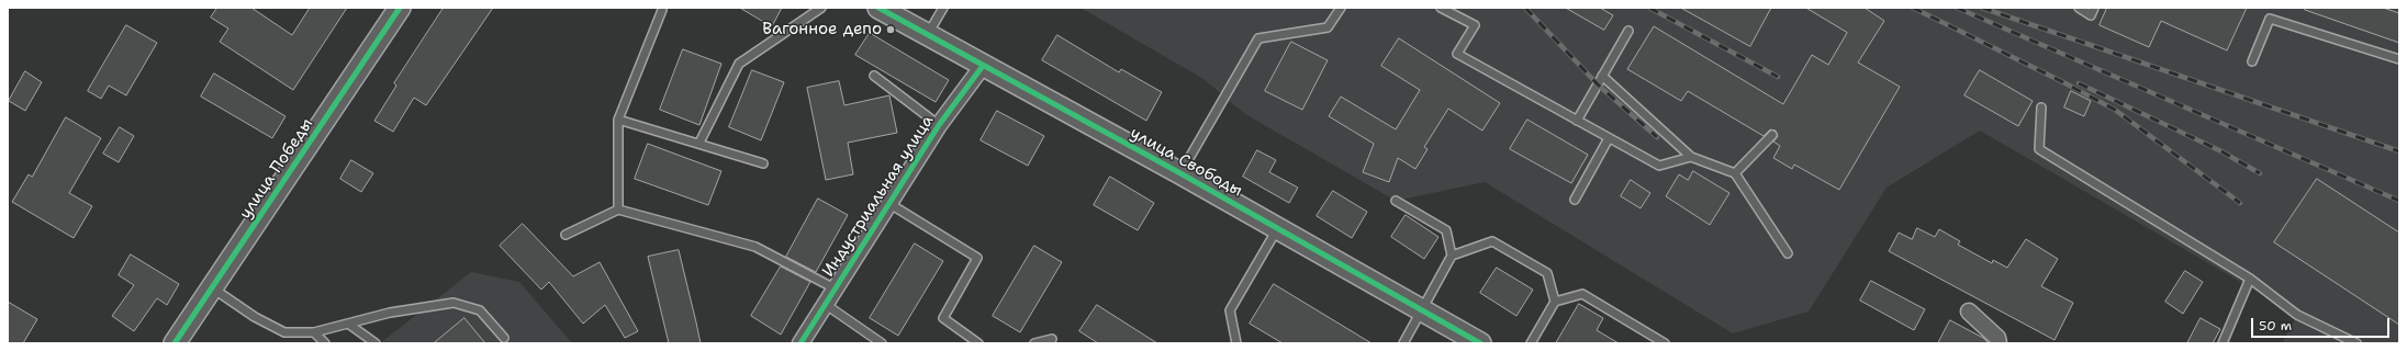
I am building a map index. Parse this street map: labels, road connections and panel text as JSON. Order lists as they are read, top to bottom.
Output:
{
  "streets": {
    "street": ["улица Свободы", "улица Победы", "Индустриальная улица"]
  },
  "crossings": [
    ["улица Свободы", "Индустриальная улица"]
  ],
  "places": ["Вагонное депо"],
  "scale_bar": "50 m"
}
